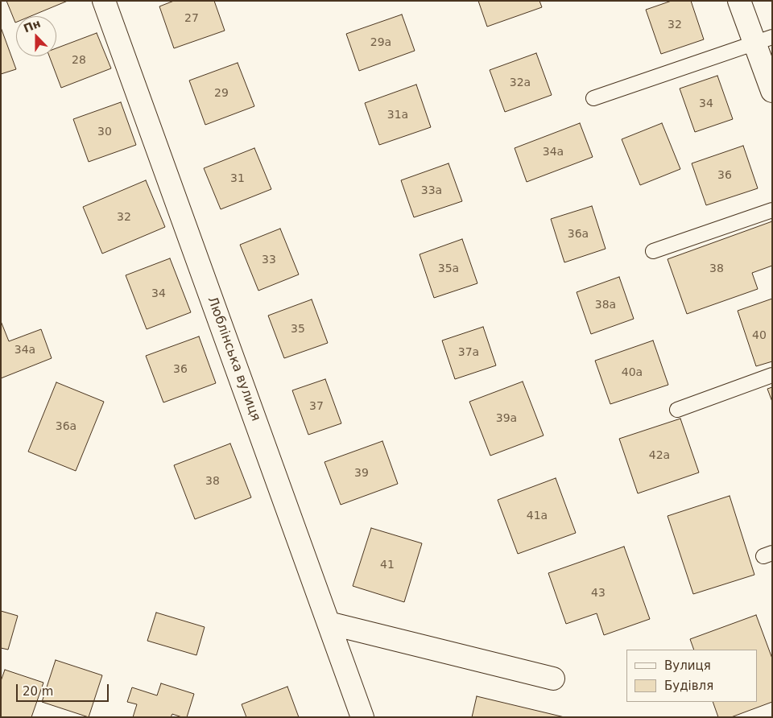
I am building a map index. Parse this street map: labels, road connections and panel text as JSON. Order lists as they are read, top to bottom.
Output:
{
  "streets": {
    "street": ["Люблінська вулиця"]
  },
  "house_numbers": [
    "27",
    "32",
    "29а",
    "28",
    "32а",
    "29",
    "34",
    "31а",
    "30",
    "34а",
    "36",
    "31",
    "33а",
    "32",
    "36а",
    "33",
    "35а",
    "38",
    "34",
    "38а",
    "35",
    "40",
    "34а",
    "37а",
    "36",
    "40а",
    "37",
    "39а",
    "36а",
    "42а",
    "39",
    "38",
    "41а",
    "41",
    "43"
  ],
  "legend": ["Вулиця", "Будівля"],
  "scale_bar": "20 m",
  "north": "top"
}
